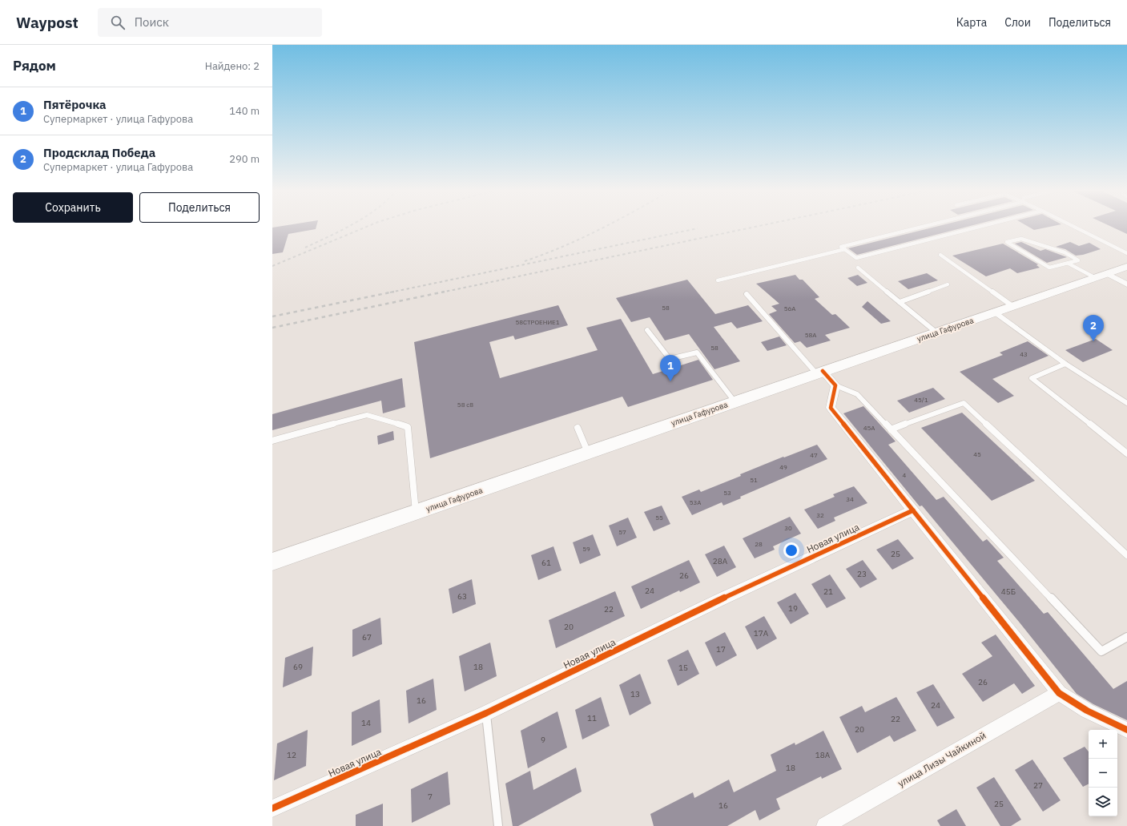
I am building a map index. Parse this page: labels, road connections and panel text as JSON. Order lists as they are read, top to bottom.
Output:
{
  "streets": {
    "main road": ["улица Гафурова"],
    "street": ["Новая улица", "улица Лизы Чайкиной"]
  },
  "house_numbers": [
    "58",
    "56А",
    "58СТРОЕНИЕ1",
    "58А",
    "58",
    "43",
    "45/1",
    "58 с8",
    "45А",
    "45",
    "47",
    "49",
    "4",
    "51",
    "53",
    "34",
    "53А",
    "32",
    "55",
    "30",
    "57",
    "28",
    "59",
    "25",
    "28А",
    "61",
    "23",
    "26",
    "24",
    "21",
    "45Б",
    "63",
    "19",
    "22",
    "20",
    "17А",
    "67",
    "17",
    "69",
    "18",
    "15",
    "26",
    "13",
    "16",
    "24",
    "11",
    "22",
    "14",
    "20",
    "9",
    "12",
    "18А",
    "18",
    "27",
    "7",
    "25",
    "16"
  ],
  "page": {
    "header": "Waypost",
    "search": "Поиск",
    "nav": ["Карта", "Слои", "Поделиться"],
    "heading": ["Рядом", "Найдено: 2"],
    "list": [
      {
        "mark": "1",
        "name": "Пятёрочка",
        "note": "Супермаркет · улица Гафурова",
        "value": "140 m"
      },
      {
        "mark": "2",
        "name": "Продсклад Победа",
        "note": "Супермаркет · улица Гафурова",
        "value": "290 m"
      }
    ],
    "buttons": ["Сохранить", "Поделиться"],
    "pins": ["2", "1"],
    "map_buttons": ["+", "−"]
  }
}
